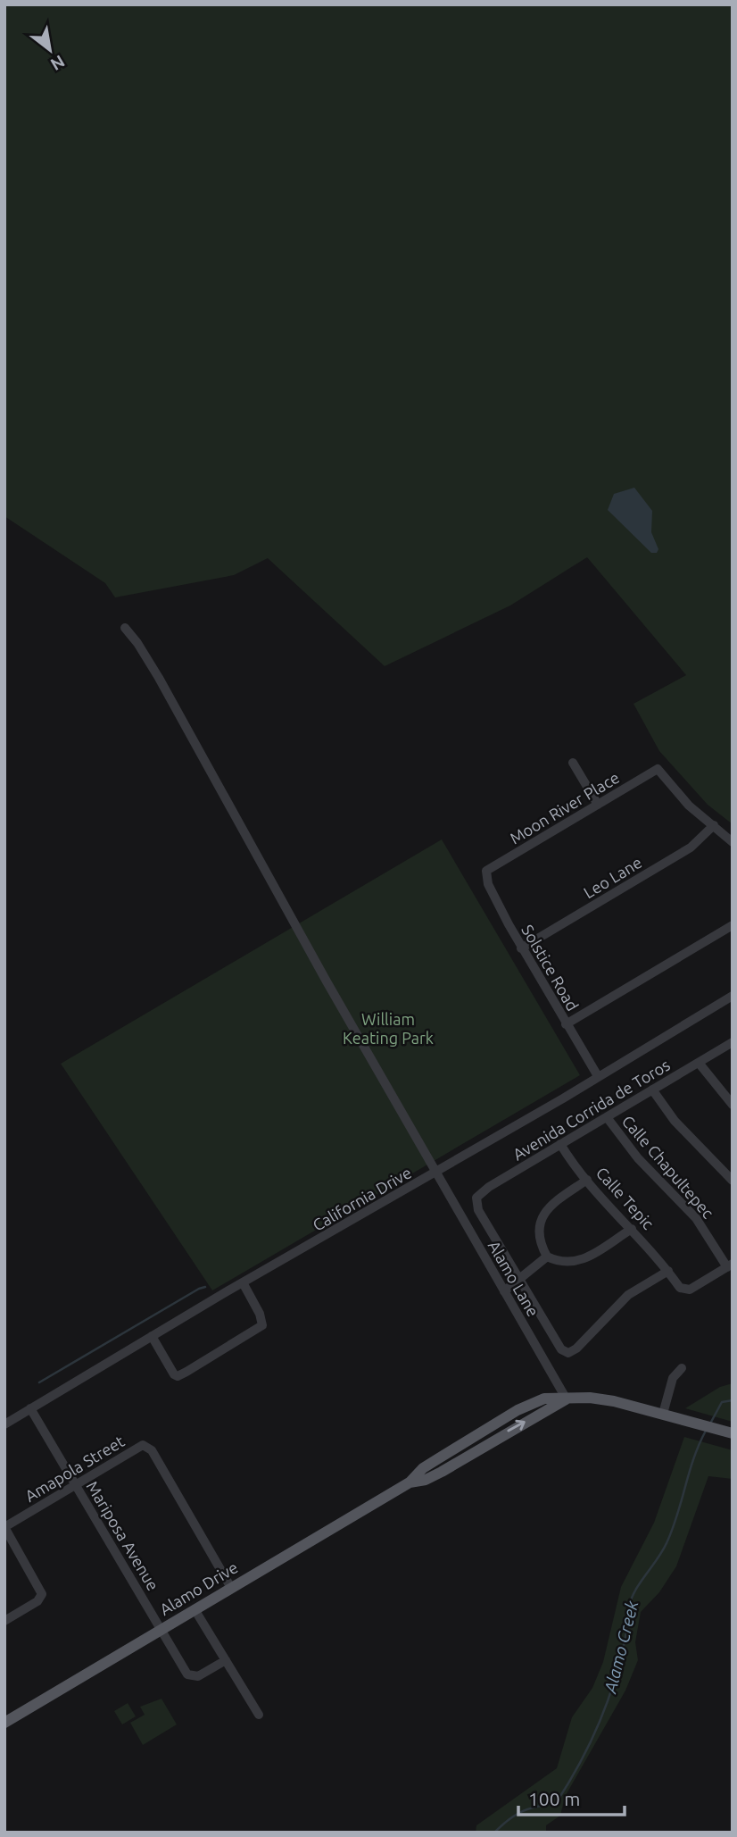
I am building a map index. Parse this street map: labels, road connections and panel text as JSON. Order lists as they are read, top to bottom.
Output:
{
  "streets": {
    "main road": ["Alamo Drive"],
    "street": [
      "Moon River Place",
      "Leo Lane",
      "Solstice Road",
      "Avenida Corrida de Toros",
      "Calle Chapultepec",
      "Calle Tepic",
      "California Drive",
      "Alamo Lane",
      "Amapola Street",
      "Mariposa Avenue"
    ]
  },
  "crossings": [
    ["Moon River Place", "Leo Lane"],
    ["Moon River Place", "Solstice Road"],
    ["Leo Lane", "Solstice Road"],
    ["Solstice Road", "California Drive"],
    ["Avenida Corrida de Toros", "Calle Chapultepec"],
    ["Avenida Corrida de Toros", "Calle Tepic"],
    ["Calle Chapultepec", "Calle Tepic"],
    ["California Drive", "Alamo Lane"],
    ["California Drive", "Mariposa Avenue"],
    ["Alamo Lane", "Alamo Drive"],
    ["Amapola Street", "Mariposa Avenue"],
    ["Amapola Street", "Alamo Drive"],
    ["Mariposa Avenue", "Alamo Drive"]
  ],
  "water": ["Alamo Creek"],
  "parks": ["William Keating Park"],
  "scale_bar": "100 m",
  "north": "bottom right"
}
